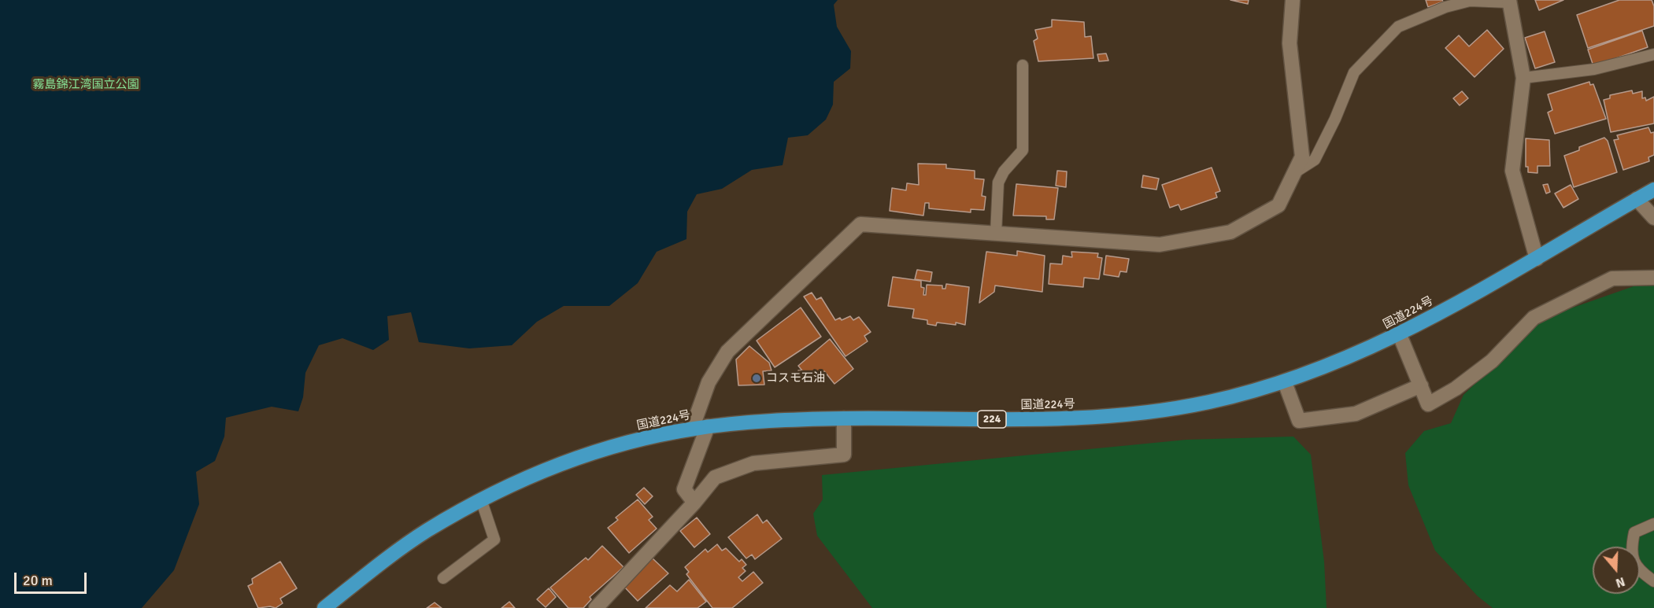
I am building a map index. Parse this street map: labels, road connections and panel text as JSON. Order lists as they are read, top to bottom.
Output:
{
  "streets": {
    "highway": ["国道224号", "224"]
  },
  "parks": ["霧島錦江湾国立公園"],
  "places": ["コスモ石油"],
  "scale_bar": "20 m",
  "north": "bottom"
}
